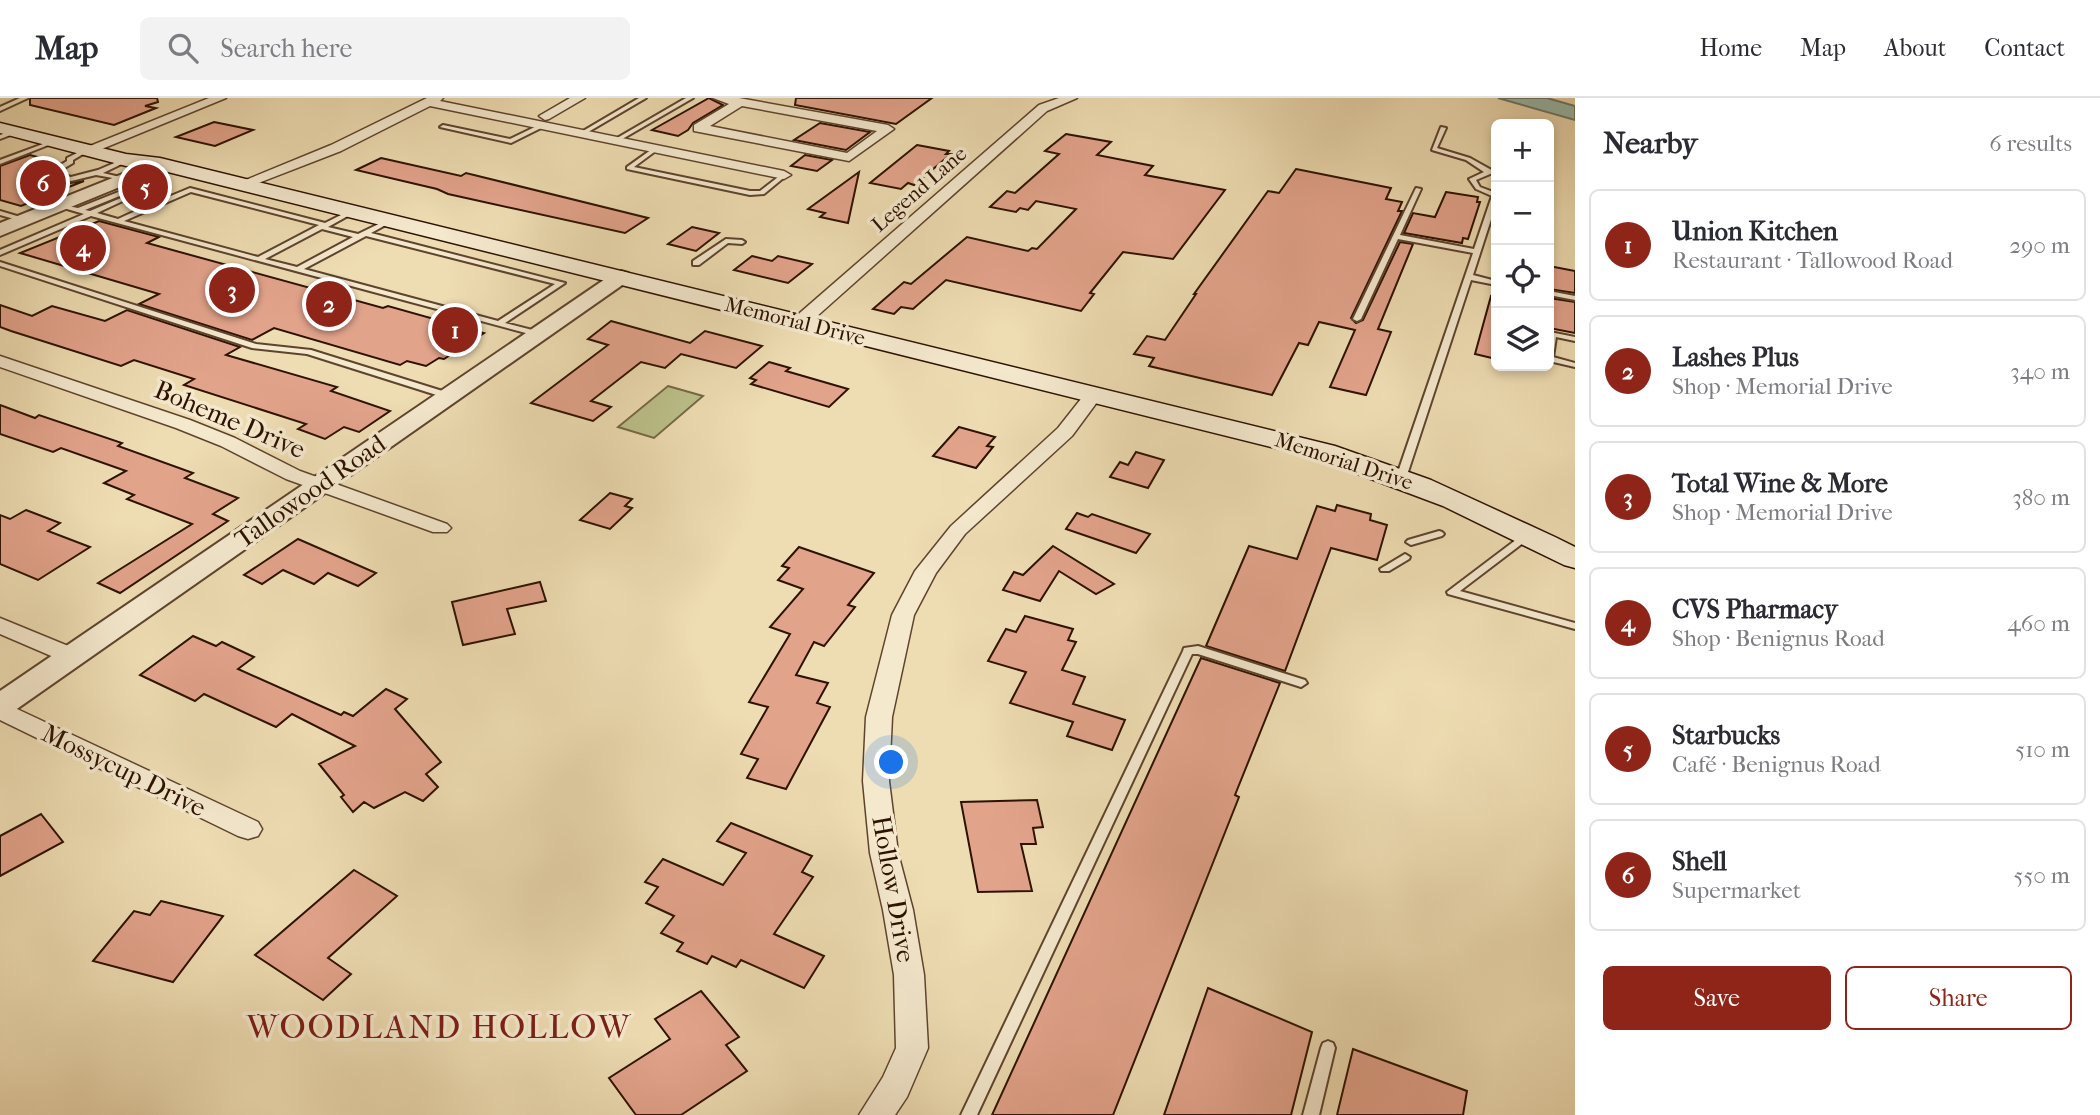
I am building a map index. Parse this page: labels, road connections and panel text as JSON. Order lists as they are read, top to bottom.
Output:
{
  "streets": {
    "main road": ["Memorial Drive"],
    "street": [
      "Legend Lane",
      "Boheme Drive",
      "Tallowood Road",
      "Mossycup Drive",
      "Hollow Drive"
    ]
  },
  "crossings": [
    ["Legend Lane", "Memorial Drive"],
    ["Memorial Drive", "Tallowood Road"],
    ["Memorial Drive", "Hollow Drive"],
    ["Boheme Drive", "Tallowood Road"],
    ["Tallowood Road", "Mossycup Drive"]
  ],
  "districts": ["WOODLAND HOLLOW"],
  "page": {
    "header": "Map",
    "search": "Search here",
    "nav": [
      "Home",
      "Map",
      "About",
      "Contact"
    ],
    "heading": ["Nearby", "6 results"],
    "map_buttons": ["+", "−"],
    "pins": [
      "6",
      "5",
      "4",
      "3",
      "2",
      "1"
    ],
    "list": [
      {
        "mark": "1",
        "name": "Union Kitchen",
        "note": "Restaurant · Tallowood Road",
        "value": "290 m"
      },
      {
        "mark": "2",
        "name": "Lashes Plus",
        "note": "Shop · Memorial Drive",
        "value": "340 m"
      },
      {
        "mark": "3",
        "name": "Total Wine & More",
        "note": "Shop · Memorial Drive",
        "value": "380 m"
      },
      {
        "mark": "4",
        "name": "CVS Pharmacy",
        "note": "Shop · Benignus Road",
        "value": "460 m"
      },
      {
        "mark": "5",
        "name": "Starbucks",
        "note": "Café · Benignus Road",
        "value": "510 m"
      },
      {
        "mark": "6",
        "name": "Shell",
        "note": "Supermarket",
        "value": "550 m"
      }
    ],
    "buttons": ["Save", "Share"]
  }
}
